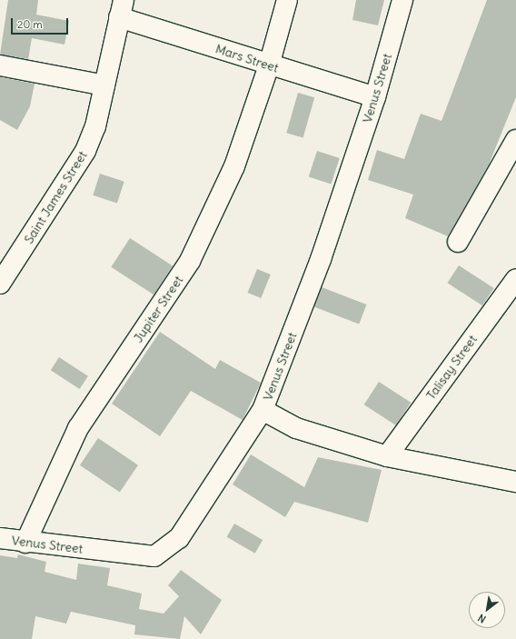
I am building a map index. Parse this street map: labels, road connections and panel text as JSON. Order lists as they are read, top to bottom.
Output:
{
  "streets": {
    "street": [
      "Mars Street",
      "Venus Street",
      "Saint James Street",
      "Jupiter Street",
      "Talisay Street"
    ]
  },
  "crossings": [
    ["Mars Street", "Venus Street"],
    ["Mars Street", "Saint James Street"],
    ["Mars Street", "Jupiter Street"],
    ["Venus Street", "Jupiter Street"]
  ],
  "scale_bar": "20 m",
  "north": "bottom left"
}
